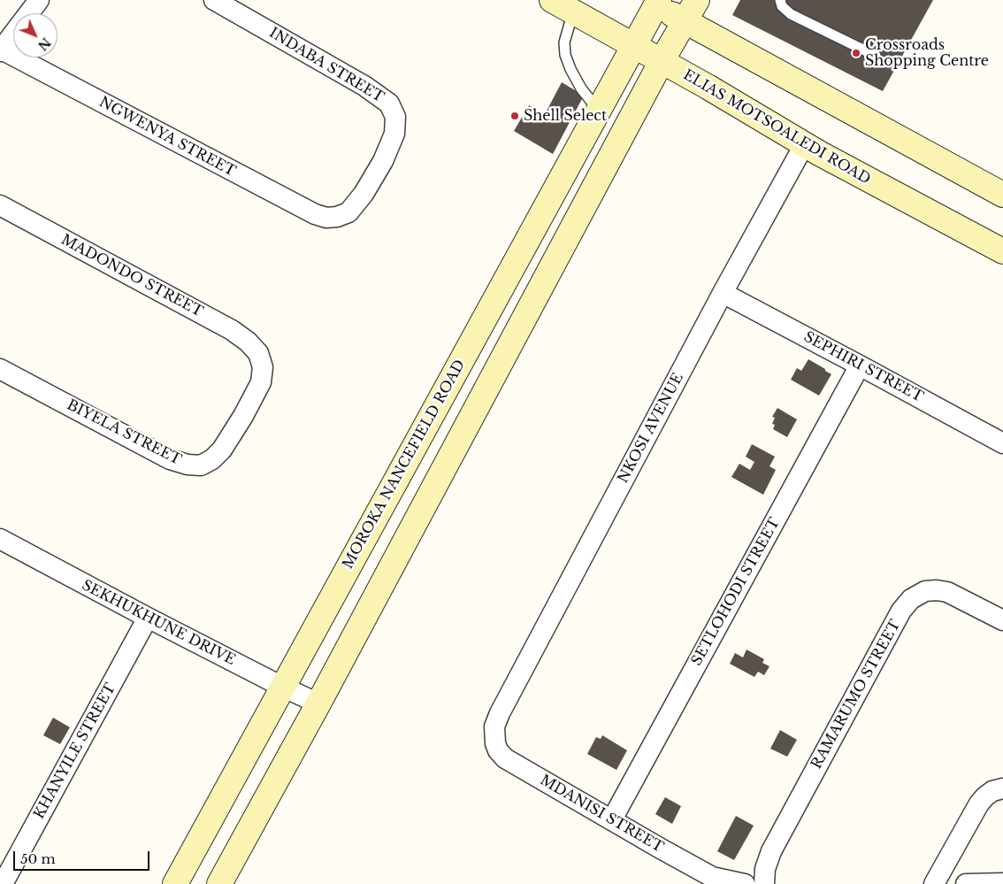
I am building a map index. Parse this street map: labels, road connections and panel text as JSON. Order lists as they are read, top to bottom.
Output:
{
  "streets": {
    "main road": ["ELIAS MOTSOALEDI ROAD", "MOROKA NANCEFIELD ROAD"],
    "street": [
      "INDABA STREET",
      "NGWENYA STREET",
      "MADONDO STREET",
      "SEPHIRI STREET",
      "NKOSI AVENUE",
      "BIYELA STREET",
      "SETLOHODI STREET",
      "SEKHUKHUNE DRIVE",
      "RAMARUMO STREET",
      "KHANYILE STREET",
      "MDANISI STREET"
    ]
  },
  "crossings": [
    ["INDABA STREET", "NGWENYA STREET"],
    ["ELIAS MOTSOALEDI ROAD", "NKOSI AVENUE"],
    ["ELIAS MOTSOALEDI ROAD", "MOROKA NANCEFIELD ROAD"],
    ["MADONDO STREET", "BIYELA STREET"],
    ["SEPHIRI STREET", "NKOSI AVENUE"],
    ["SEPHIRI STREET", "SETLOHODI STREET"],
    ["NKOSI AVENUE", "MDANISI STREET"],
    ["MOROKA NANCEFIELD ROAD", "SEKHUKHUNE DRIVE"],
    ["SETLOHODI STREET", "MDANISI STREET"],
    ["SEKHUKHUNE DRIVE", "KHANYILE STREET"]
  ],
  "places": ["Crossroads Shopping Centre", "Shell Select"],
  "scale_bar": "50 m",
  "north": "bottom right"
}
